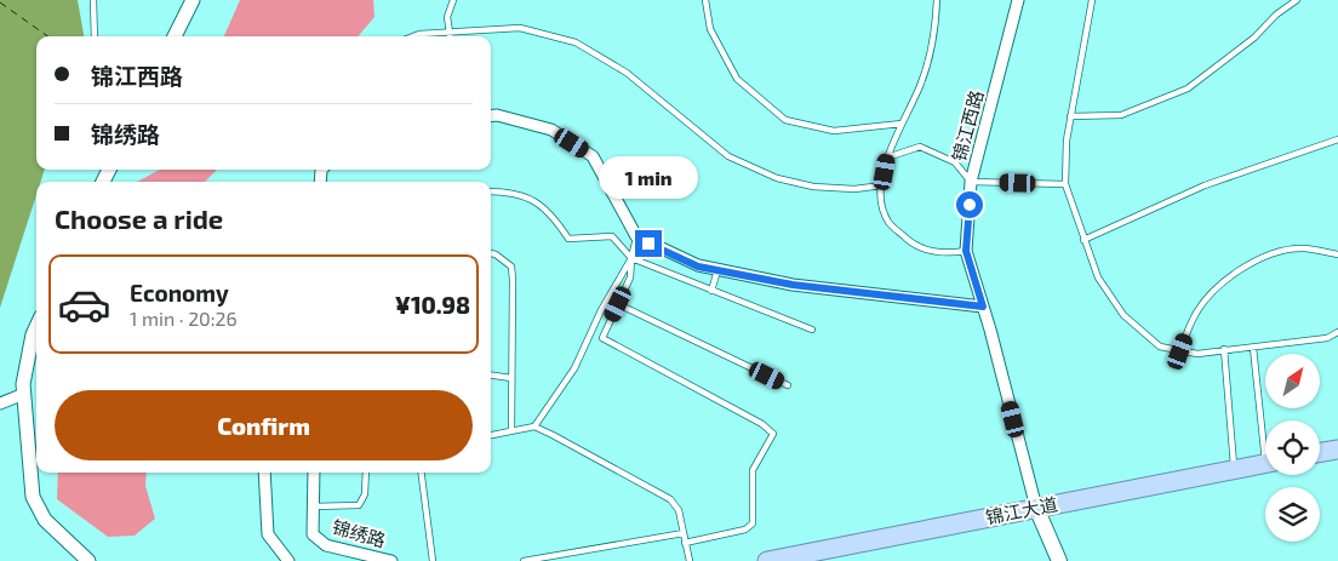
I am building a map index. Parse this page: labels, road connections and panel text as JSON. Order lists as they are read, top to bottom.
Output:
{
  "streets": {
    "main road": ["锦江大道"],
    "street": ["锦江西路", "锦绣路"]
  },
  "crossings": [
    ["锦江西路", "锦江大道"]
  ],
  "north": "top right",
  "page": {
    "banner": ["锦江西路", "锦绣路"],
    "bubble": "1 min",
    "heading": "Choose a ride",
    "list": [
      {
        "name": "Economy",
        "note": "1 min · 20:26",
        "value": "¥10.98"
      }
    ],
    "buttons": "Confirm"
  }
}
